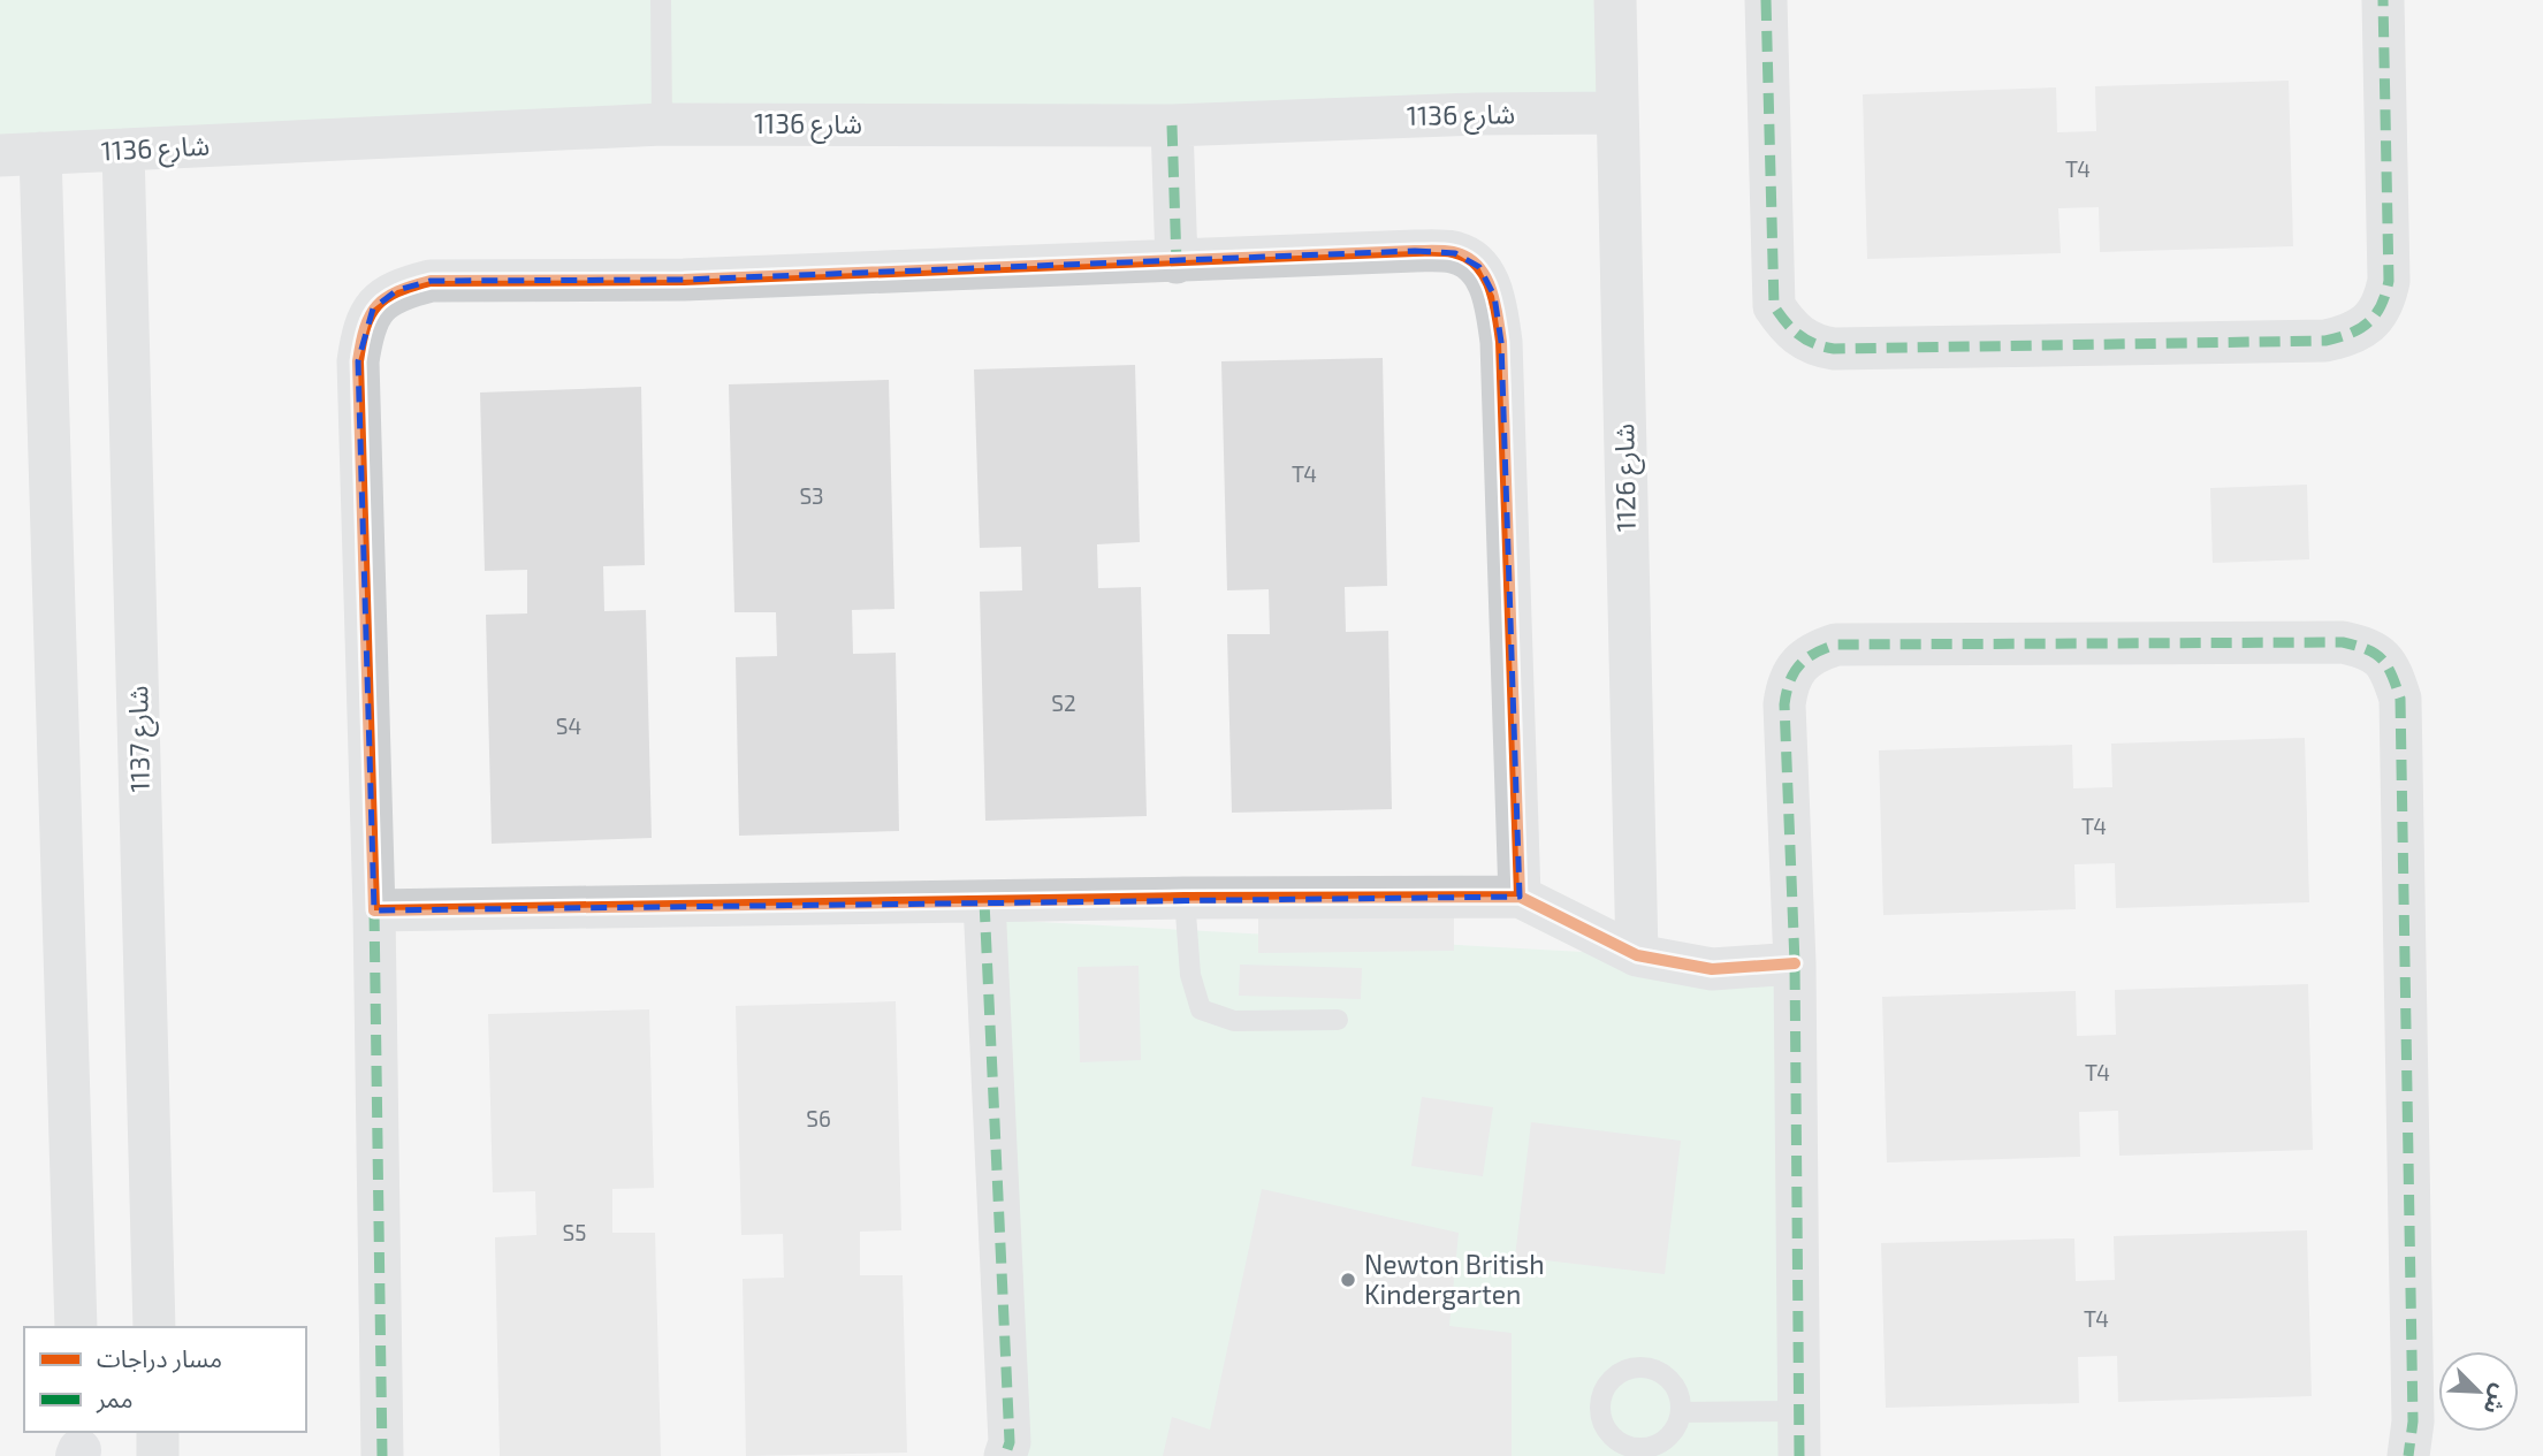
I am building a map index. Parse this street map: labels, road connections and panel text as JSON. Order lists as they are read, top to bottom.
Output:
{
  "streets": {
    "street": ["شارع 1136", "شارع 1126", "شارع 1137"]
  },
  "crossings": [
    ["شارع 1136", "شارع 1126"],
    ["شارع 1136", "شارع 1137"]
  ],
  "places": ["Newton British Kindergarten"],
  "house_numbers": [
    "T4",
    "T4",
    "S3",
    "S2",
    "S4",
    "T4",
    "T4",
    "S6",
    "S5",
    "T4"
  ],
  "legend": ["مسار دراجات", "ممر"],
  "north": "bottom right"
}
